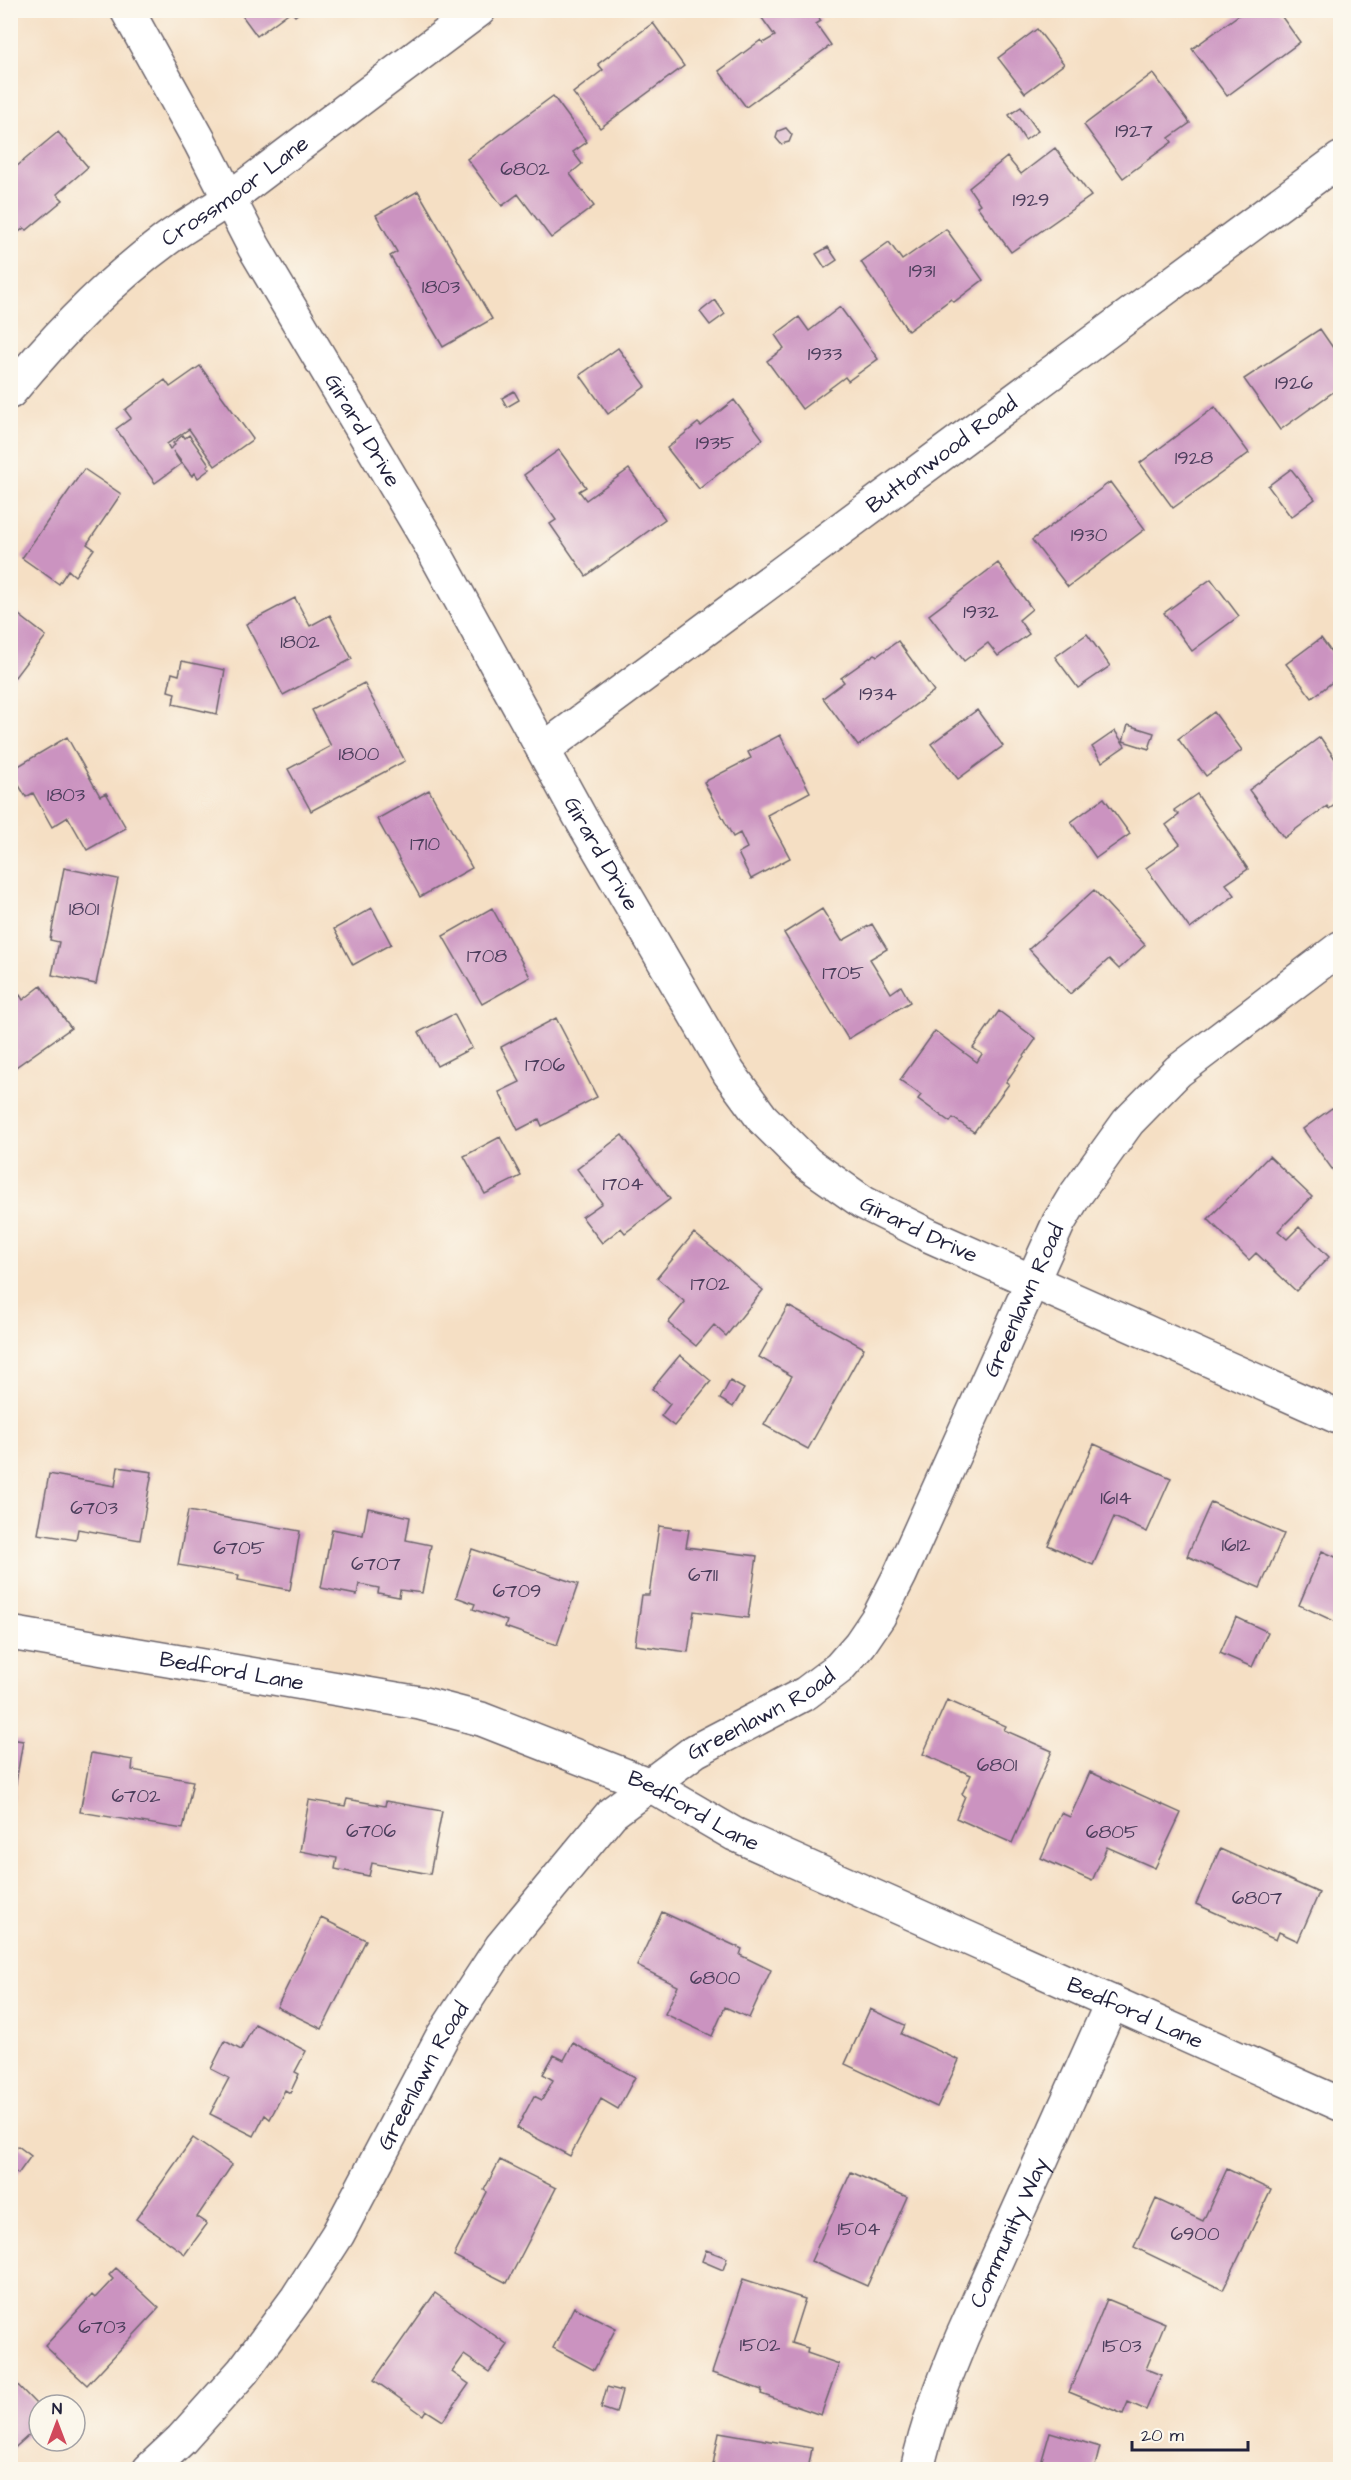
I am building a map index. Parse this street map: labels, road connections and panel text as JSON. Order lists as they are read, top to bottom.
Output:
{
  "streets": {
    "street": [
      "Crossmoor Lane",
      "Girard Drive",
      "Buttonwood Road",
      "Greenlawn Road",
      "Bedford Lane",
      "Community Way"
    ]
  },
  "crossings": [
    ["Crossmoor Lane", "Girard Drive"],
    ["Girard Drive", "Buttonwood Road"],
    ["Girard Drive", "Greenlawn Road"],
    ["Greenlawn Road", "Bedford Lane"],
    ["Bedford Lane", "Community Way"]
  ],
  "house_numbers": [
    "1927",
    "6802",
    "1929",
    "1931",
    "1803",
    "1933",
    "1926",
    "1935",
    "1928",
    "1930",
    "1932",
    "1802",
    "1934",
    "1800",
    "1803",
    "1710",
    "1801",
    "1708",
    "1705",
    "1706",
    "1704",
    "1702",
    "1614",
    "6703",
    "1612",
    "6705",
    "6707",
    "6711",
    "6709",
    "6801",
    "6702",
    "6706",
    "6805",
    "6807",
    "6800",
    "1504",
    "6900",
    "6703",
    "1502",
    "1503"
  ],
  "scale_bar": "20 m",
  "north": "top"
}
